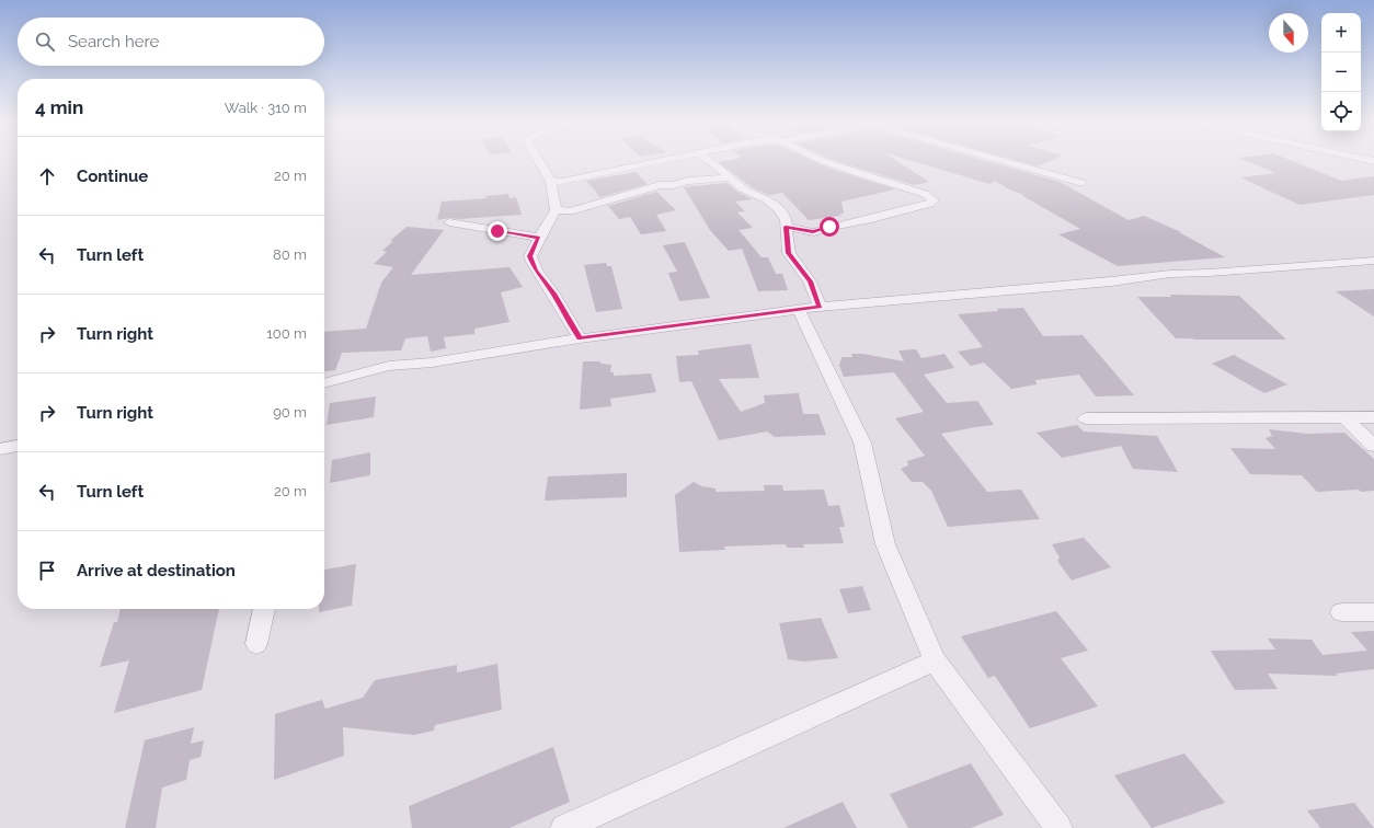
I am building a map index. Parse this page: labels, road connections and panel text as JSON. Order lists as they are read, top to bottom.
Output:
{
  "north": "bottom",
  "page": {
    "map_buttons": ["+", "−"],
    "search": "Search here",
    "heading": ["4 min", "Walk · 310 m"],
    "list": [
      ["Continue", "20 m"],
      ["Turn left", "80 m"],
      ["Turn right", "100 m"],
      ["Turn right", "90 m"],
      ["Turn left", "20 m"],
      "Arrive at destination"
    ]
  }
}
